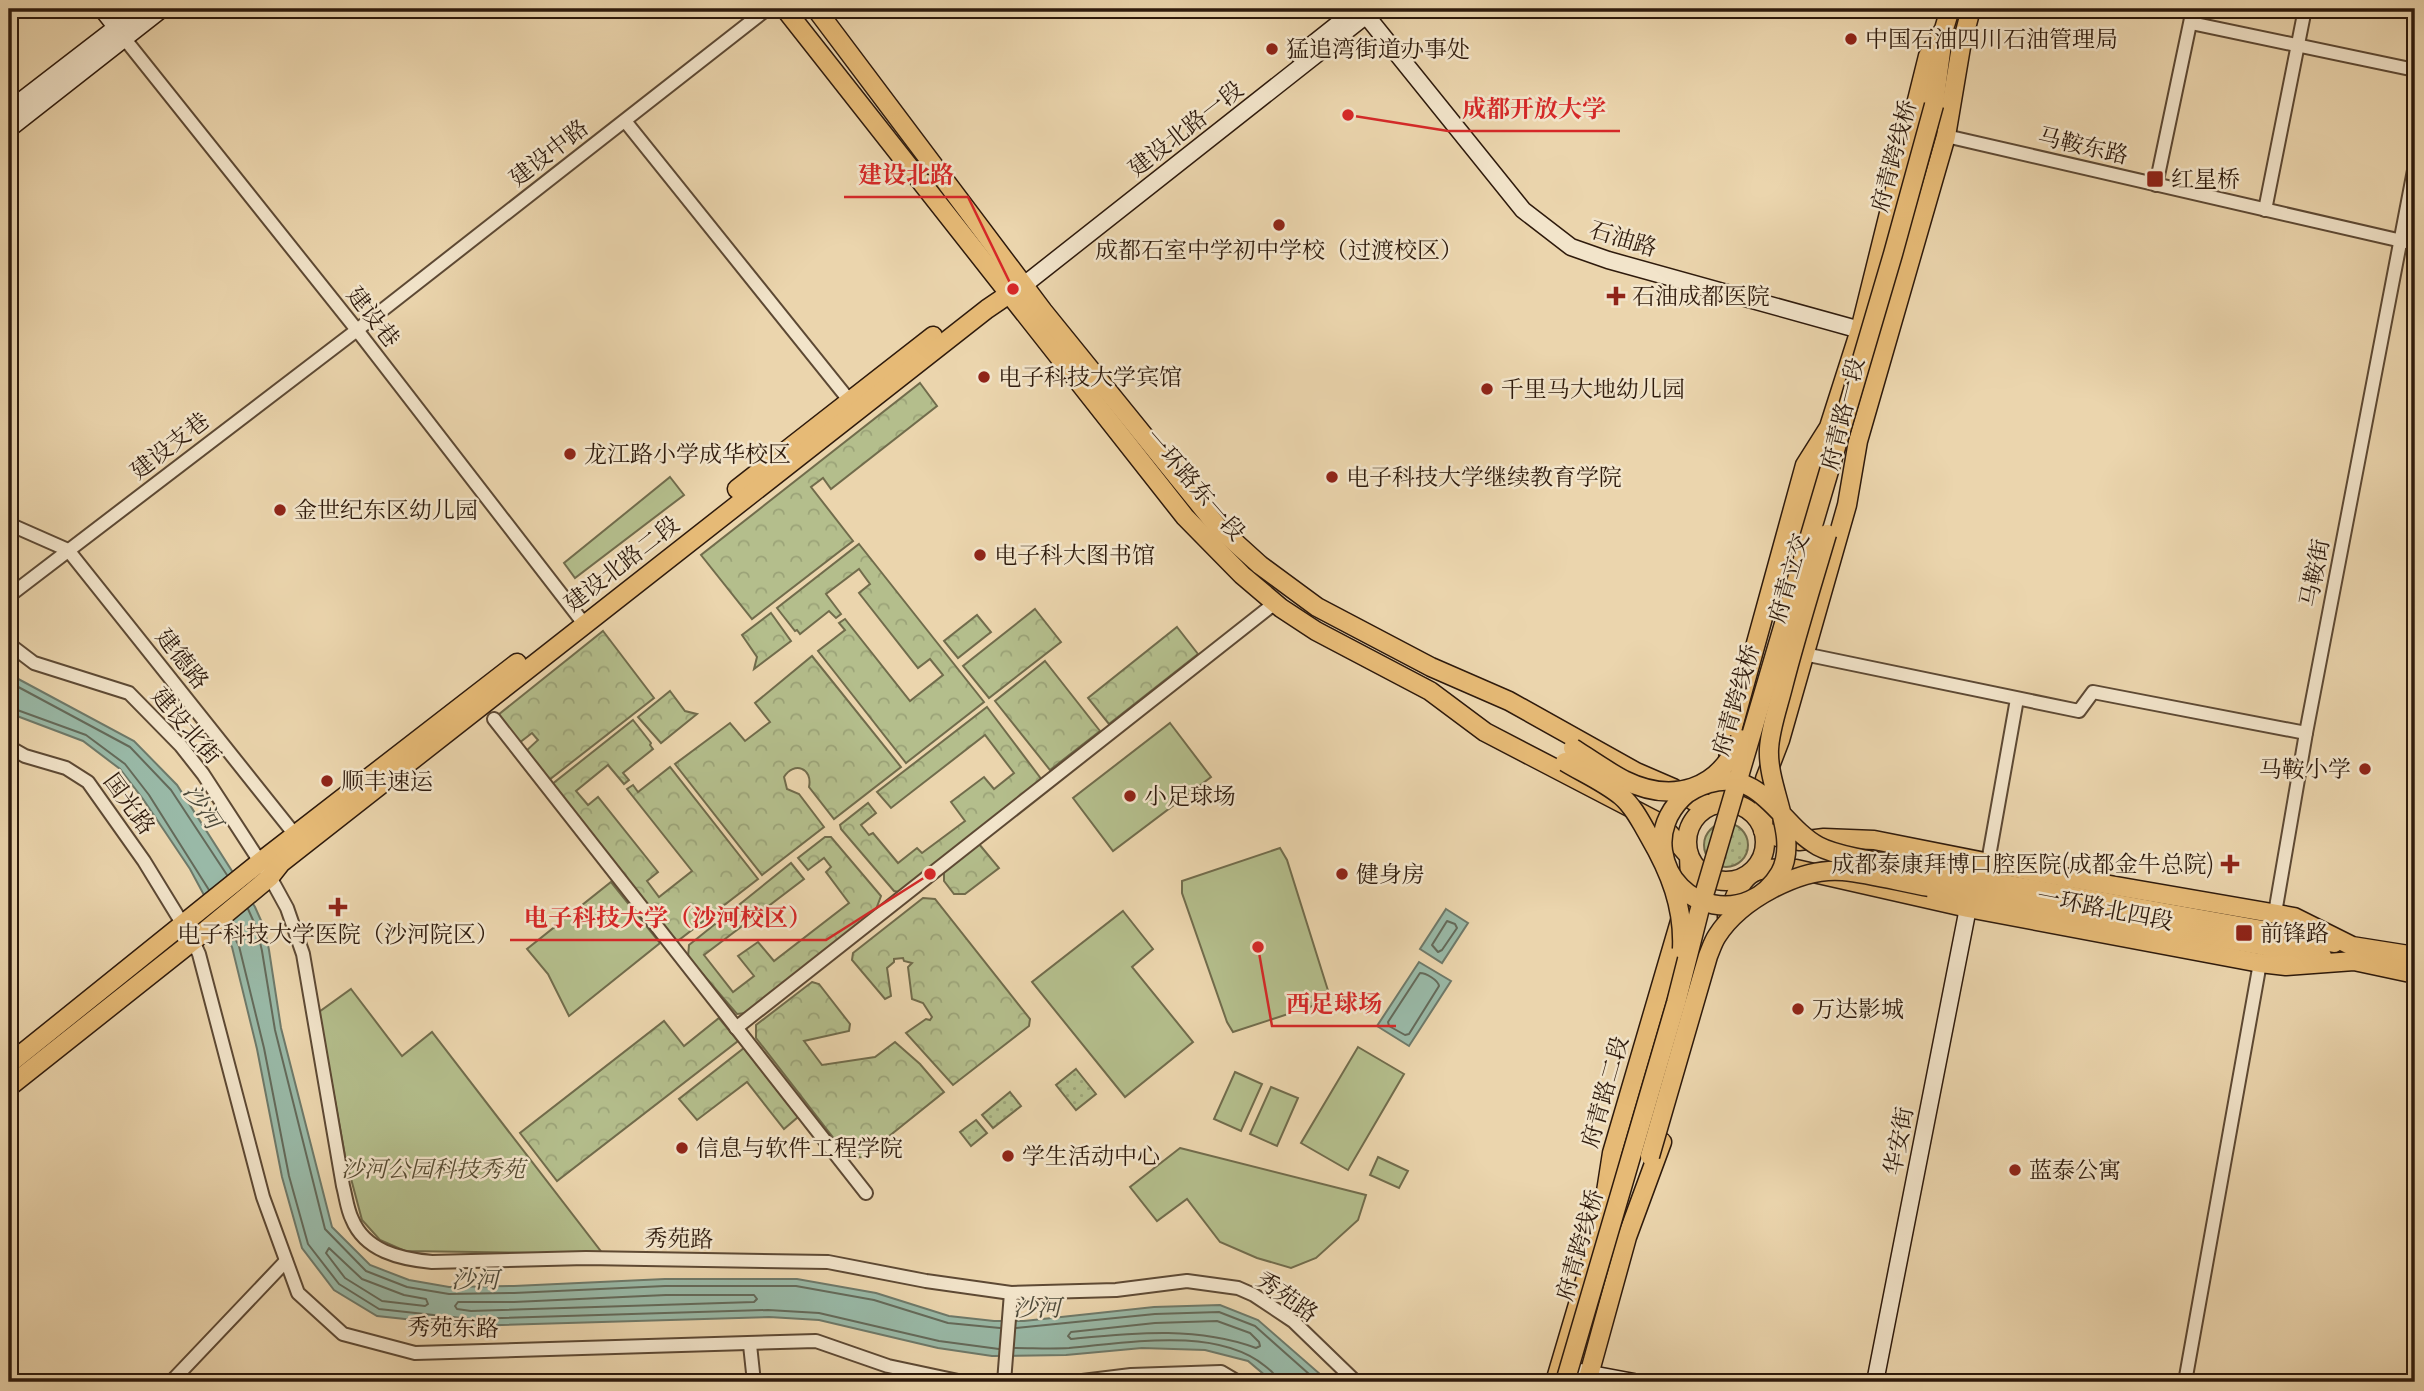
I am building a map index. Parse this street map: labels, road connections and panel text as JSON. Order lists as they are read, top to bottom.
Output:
{
  "streets": {
    "main road": [
      "府青跨线桥",
      "府青路一段",
      "一环路东一段",
      "建设北路二段",
      "府青立交",
      "一环路北四段",
      "府青路二段"
    ],
    "street": [
      "建设北路一段",
      "马鞍东路",
      "建设中路",
      "石油路",
      "建设巷",
      "建设支巷",
      "马鞍街",
      "建德路",
      "建设北街",
      "国光路",
      "华安街",
      "秀苑路",
      "秀苑东路"
    ]
  },
  "crossings": [
    ["建设北路一段", "石油路"],
    ["建设北路一段", "一环路东一段"],
    ["建设北路一段", "建设北路二段"],
    ["马鞍东路", "府青路一段"],
    ["马鞍东路", "马鞍街"],
    ["建设中路", "建设巷"],
    ["建设中路", "建设支巷"],
    ["府青跨线桥", "府青路一段"],
    ["府青跨线桥", "府青路二段"],
    ["石油路", "府青路一段"],
    ["建设巷", "建设支巷"],
    ["建设巷", "建设北路二段"],
    ["府青路一段", "一环路东一段"],
    ["府青路一段", "府青立交"],
    ["府青路一段", "一环路北四段"],
    ["府青路一段", "府青路二段"],
    ["建设支巷", "建德路"],
    ["一环路东一段", "建设北路二段"],
    ["一环路东一段", "府青立交"],
    ["一环路东一段", "一环路北四段"],
    ["一环路东一段", "府青路二段"],
    ["建设北路二段", "建德路"],
    ["建设北路二段", "建设北街"],
    ["建设北路二段", "国光路"],
    ["建设北路二段", "秀苑路"],
    ["建设北路二段", "秀苑东路"],
    ["马鞍街", "一环路北四段"],
    ["府青立交", "一环路北四段"],
    ["建设北街", "秀苑路"],
    ["国光路", "秀苑东路"],
    ["一环路北四段", "府青路二段"],
    ["一环路北四段", "华安街"]
  ],
  "water": ["沙河"],
  "parks": ["沙河公园科技秀苑"],
  "places": {
    "other": [
      "中国石油四川石油管理局",
      "猛追湾街道办事处",
      "成都开放大学",
      "成都石室中学初中学校（过渡校区）",
      "建设北路",
      "电子科技大学宾馆",
      "千里马大地幼儿园",
      "龙江路小学成华校区",
      "电子科技大学继续教育学院",
      "金世纪东区幼儿园",
      "电子科大图书馆",
      "马鞍小学",
      "顺丰速运",
      "小足球场",
      "电子科技大学（沙河校区）",
      "健身房",
      "西足球场",
      "万达影城",
      "信息与软件工程学院",
      "学生活动中心",
      "蓝泰公寓"
    ],
    "transit": ["红星桥", "前锋路"],
    "health": ["石油成都医院", "成都泰康拜博口腔医院(成都金牛总院)", "电子科技大学医院（沙河院区）"]
  }
}
